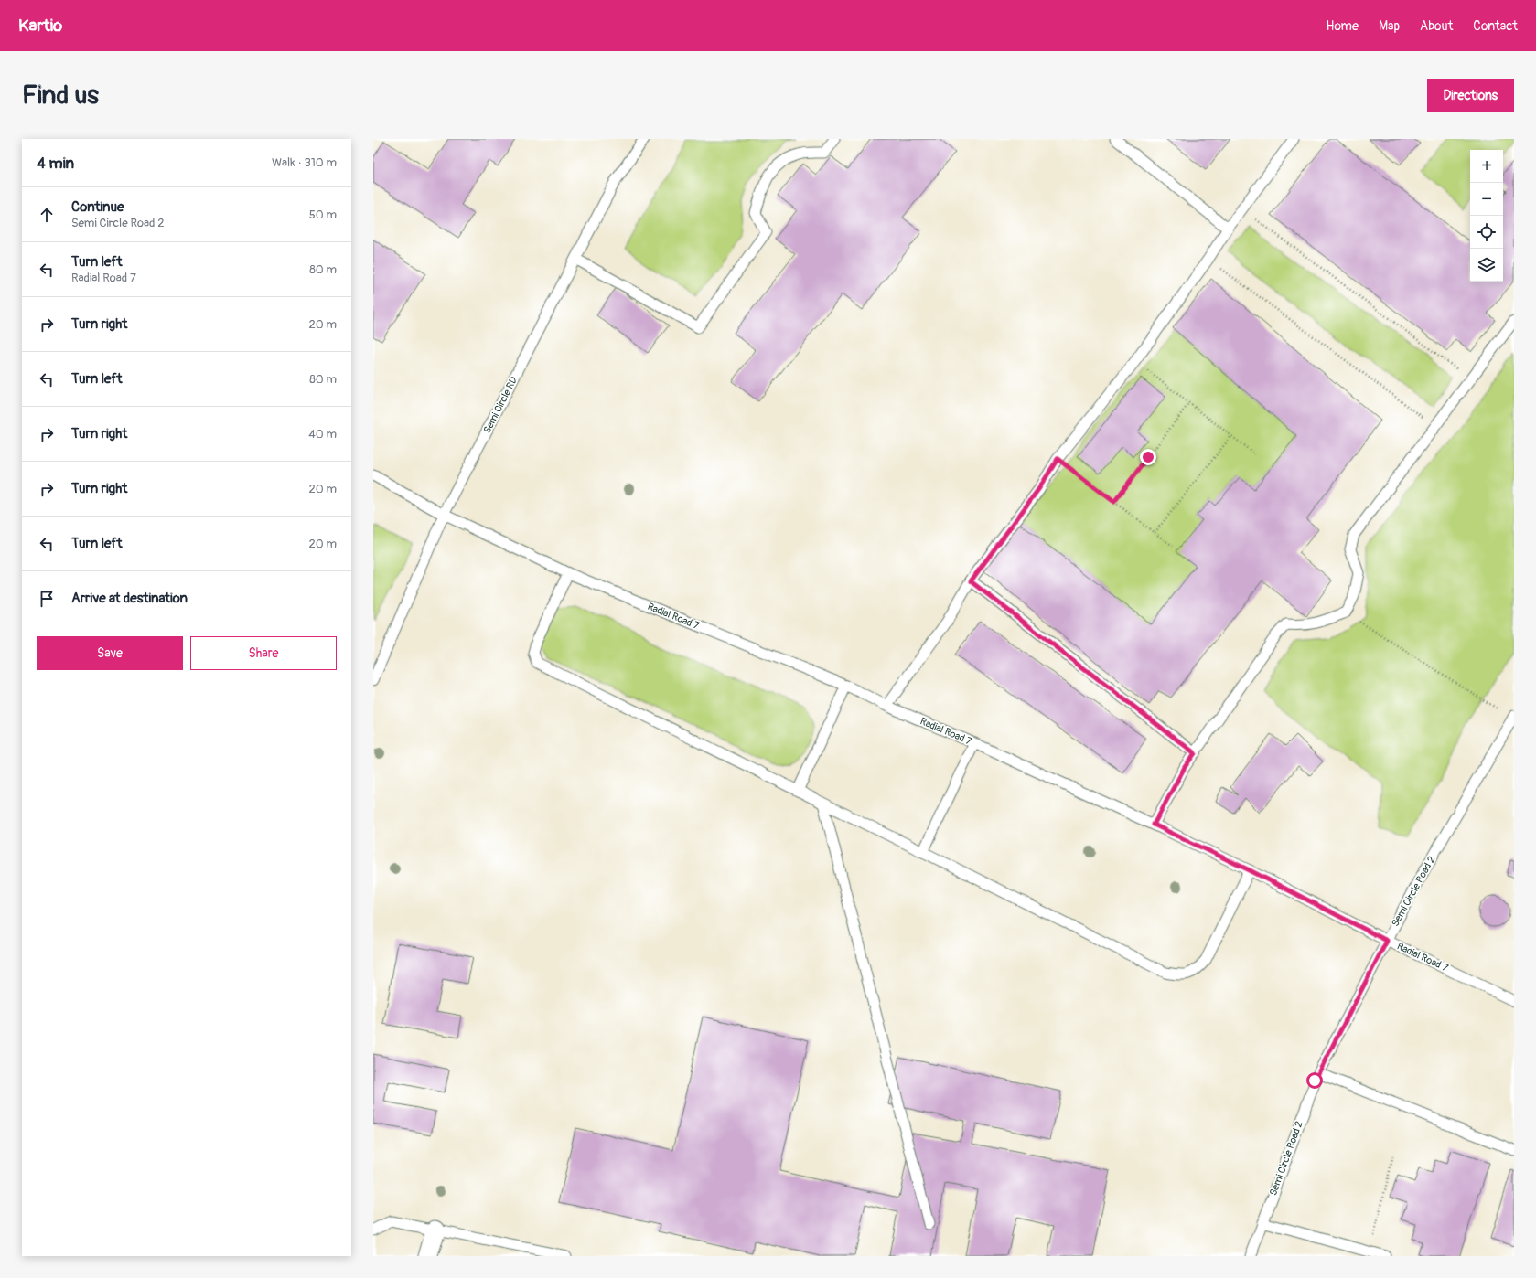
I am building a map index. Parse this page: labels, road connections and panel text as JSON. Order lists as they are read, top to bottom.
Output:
{
  "streets": {
    "lane": ["Semi Circle RD", "Radial Road 7", "Semi Circle Road 2"]
  },
  "crossings": [
    ["Semi Circle RD", "Radial Road 7"],
    ["Radial Road 7", "Semi Circle Road 2"]
  ],
  "page": {
    "header": "Kartio",
    "nav": [
      "Home",
      "Map",
      "About",
      "Contact"
    ],
    "buttons": [
      "Directions",
      ["Save", "Share"]
    ],
    "title": "Find us",
    "heading": ["4 min", "Walk · 310 m"],
    "map_buttons": ["+", "−"],
    "list": [
      ["Continue", "Semi Circle Road 2", "50 m"],
      ["Turn left", "Radial Road 7", "80 m"],
      ["Turn right", "20 m"],
      ["Turn left", "80 m"],
      ["Turn right", "40 m"],
      ["Turn right", "20 m"],
      ["Turn left", "20 m"],
      "Arrive at destination"
    ]
  }
}
